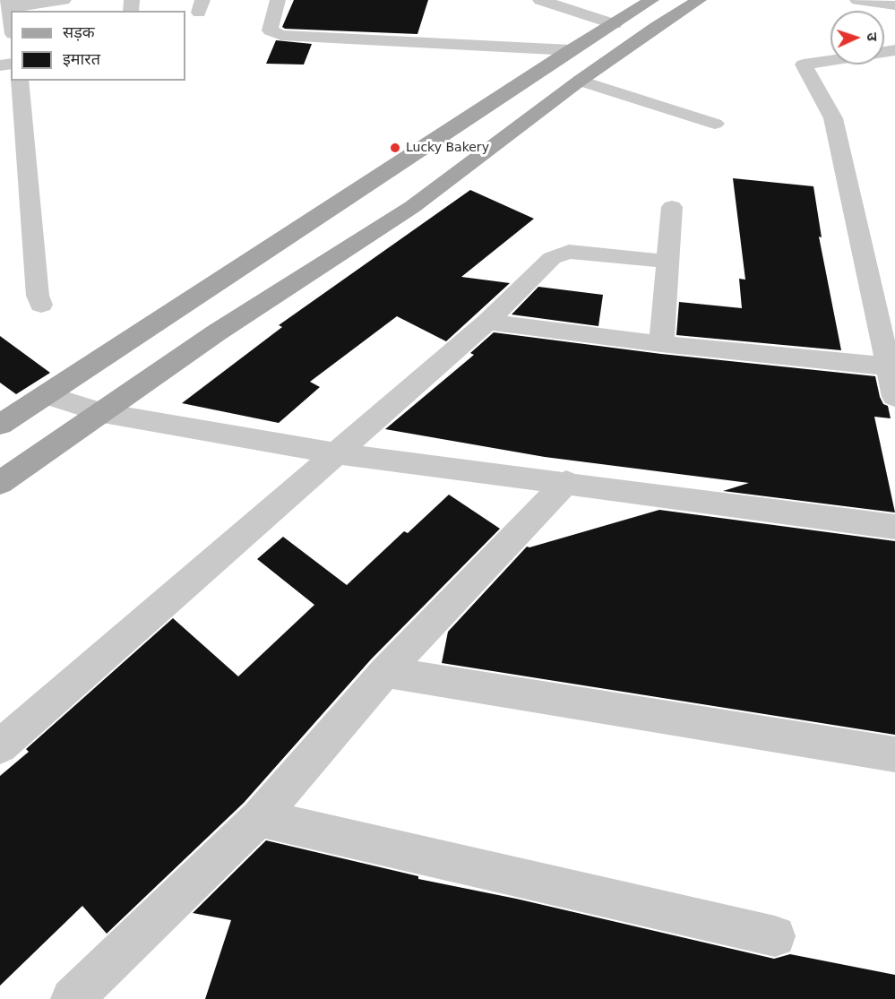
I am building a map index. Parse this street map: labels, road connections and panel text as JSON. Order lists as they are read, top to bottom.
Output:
{
  "places": ["Lucky Bakery"],
  "legend": ["सड़क", "इमारत"],
  "north": "right"
}
